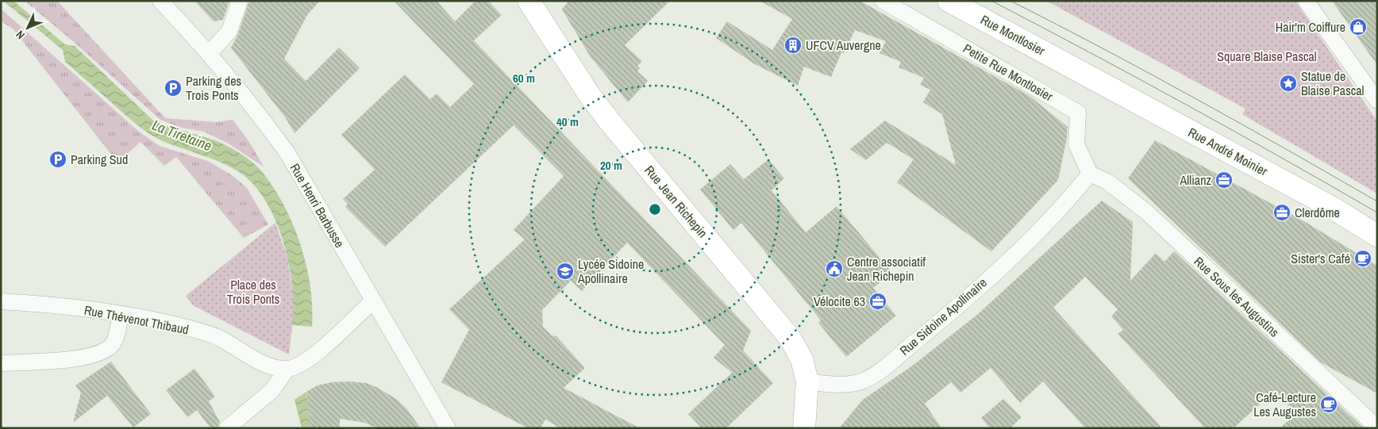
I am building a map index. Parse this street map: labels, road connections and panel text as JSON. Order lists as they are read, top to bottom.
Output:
{
  "streets": {
    "street": [
      "Rue Montlosier",
      "Petite Rue Montlosier",
      "Rue André Moinier",
      "Rue Jean Richepin",
      "Rue Henri Barbusse",
      "Rue Sous les Augustins",
      "Rue Sidoine Apollinaire",
      "Rue Thévenot Thibaud"
    ]
  },
  "crossings": [
    ["Rue Montlosier", "Rue André Moinier"],
    ["Petite Rue Montlosier", "Rue Sous les Augustins"],
    ["Petite Rue Montlosier", "Rue Sidoine Apollinaire"],
    ["Rue Jean Richepin", "Rue Sidoine Apollinaire"],
    ["Rue Sous les Augustins", "Rue Sidoine Apollinaire"]
  ],
  "water": ["La Tiretaine"],
  "parks": ["Square Blaise Pascal", "Place des Trois Ponts"],
  "places": {
    "shop": ["Hair'm Coiffure"],
    "building": ["UFCV Auvergne"],
    "place": ["Statue de Blaise Pascal"],
    "parking": ["Parking des Trois Ponts", "Parking Sud"],
    "office": ["Allianz", "Clerdôme", "Vélocite 63"],
    "cafe": ["Sister's Café", "Café-Lecture Les Augustes"],
    "public building": ["Centre associatif Jean Richepin"],
    "school or university": ["Lycée Sidoine Apollinaire"]
  },
  "north": "bottom left",
  "rings": ["60 m", "40 m", "20 m"]
}
